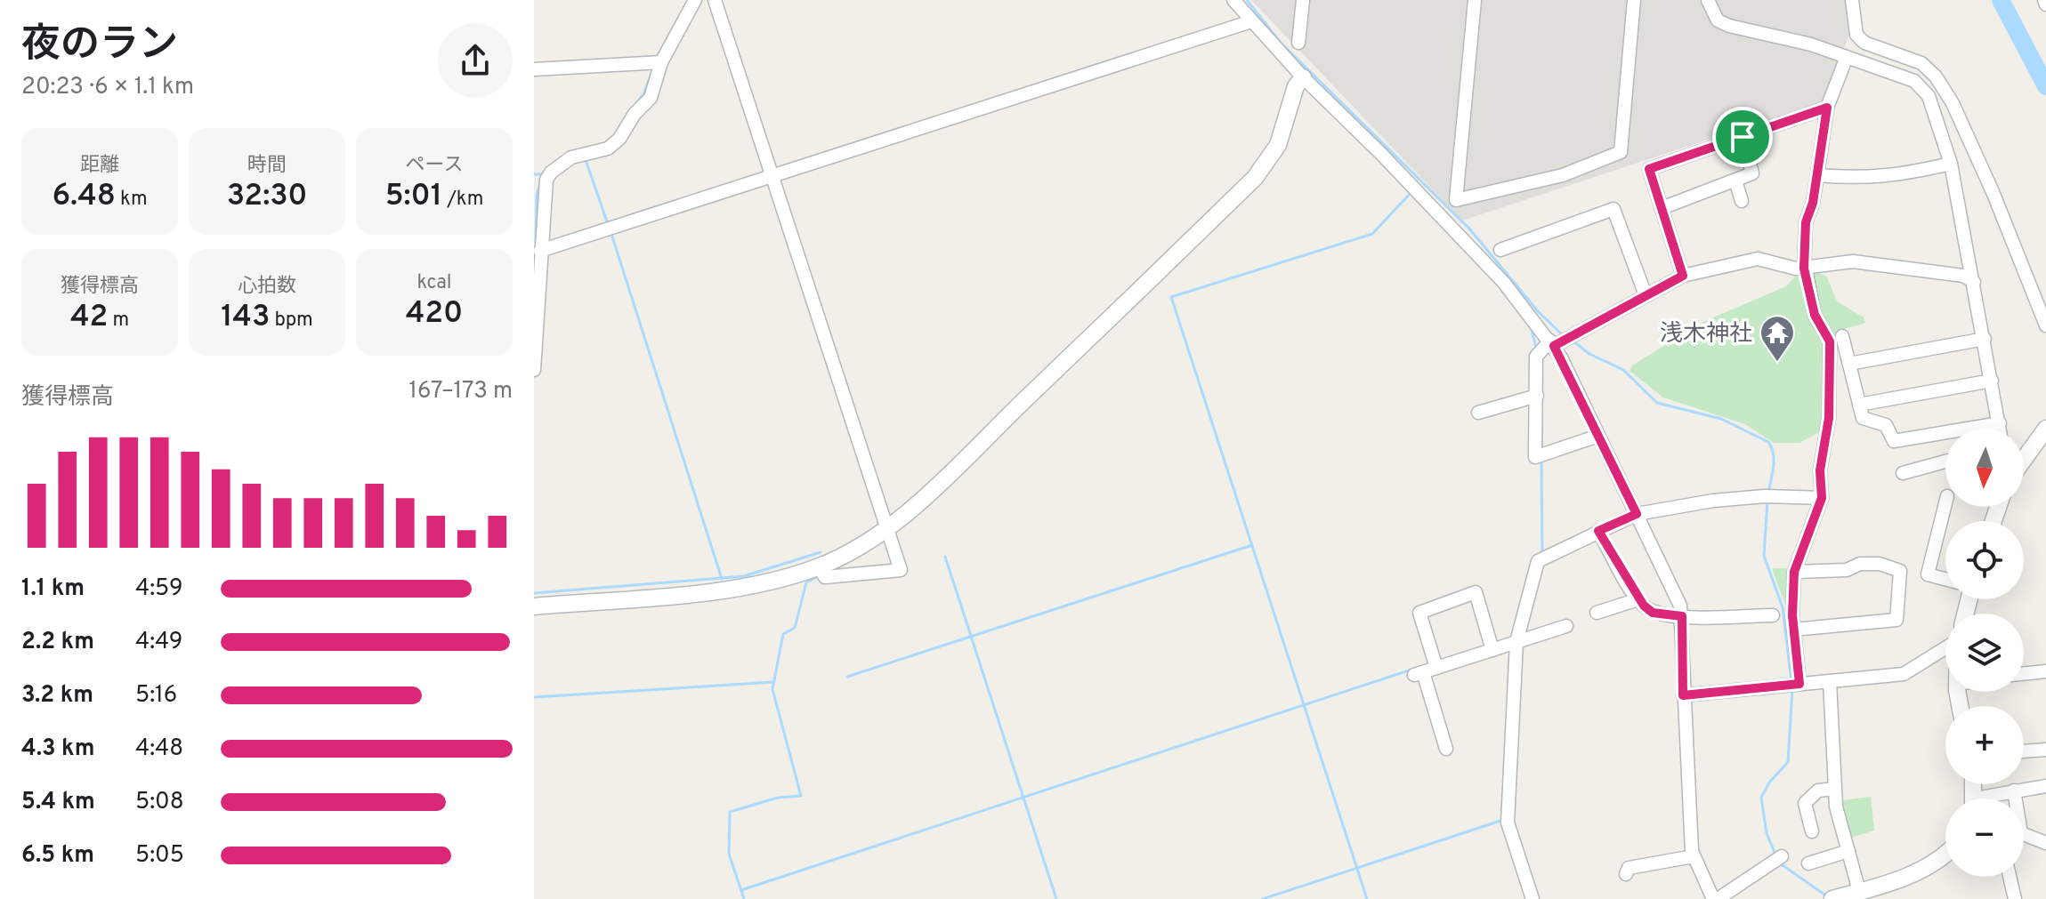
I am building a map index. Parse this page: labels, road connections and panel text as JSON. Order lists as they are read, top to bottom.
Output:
{
  "places": {
    "temple": ["浅木神社"]
  },
  "north": "bottom",
  "page": {
    "heading": ["夜のラン", "20:23 · 6 × 1.1 km"],
    "stats": [
      ["距離", "6.48 km"],
      ["時間", "32:30"],
      ["ペース", "5:01 /km"],
      ["獲得標高", "42 m"],
      ["心拍数", "143 bpm"],
      ["kcal", "420"]
    ],
    "chart": ["獲得標高", "167–173 m"],
    "map_buttons": ["+", "−"],
    "list": [
      {
        "name": "1.1 km",
        "note": "4:59"
      },
      {
        "name": "2.2 km",
        "note": "4:49"
      },
      {
        "name": "3.2 km",
        "note": "5:16"
      },
      {
        "name": "4.3 km",
        "note": "4:48"
      },
      {
        "name": "5.4 km",
        "note": "5:08"
      },
      {
        "name": "6.5 km",
        "note": "5:05"
      }
    ]
  }
}
